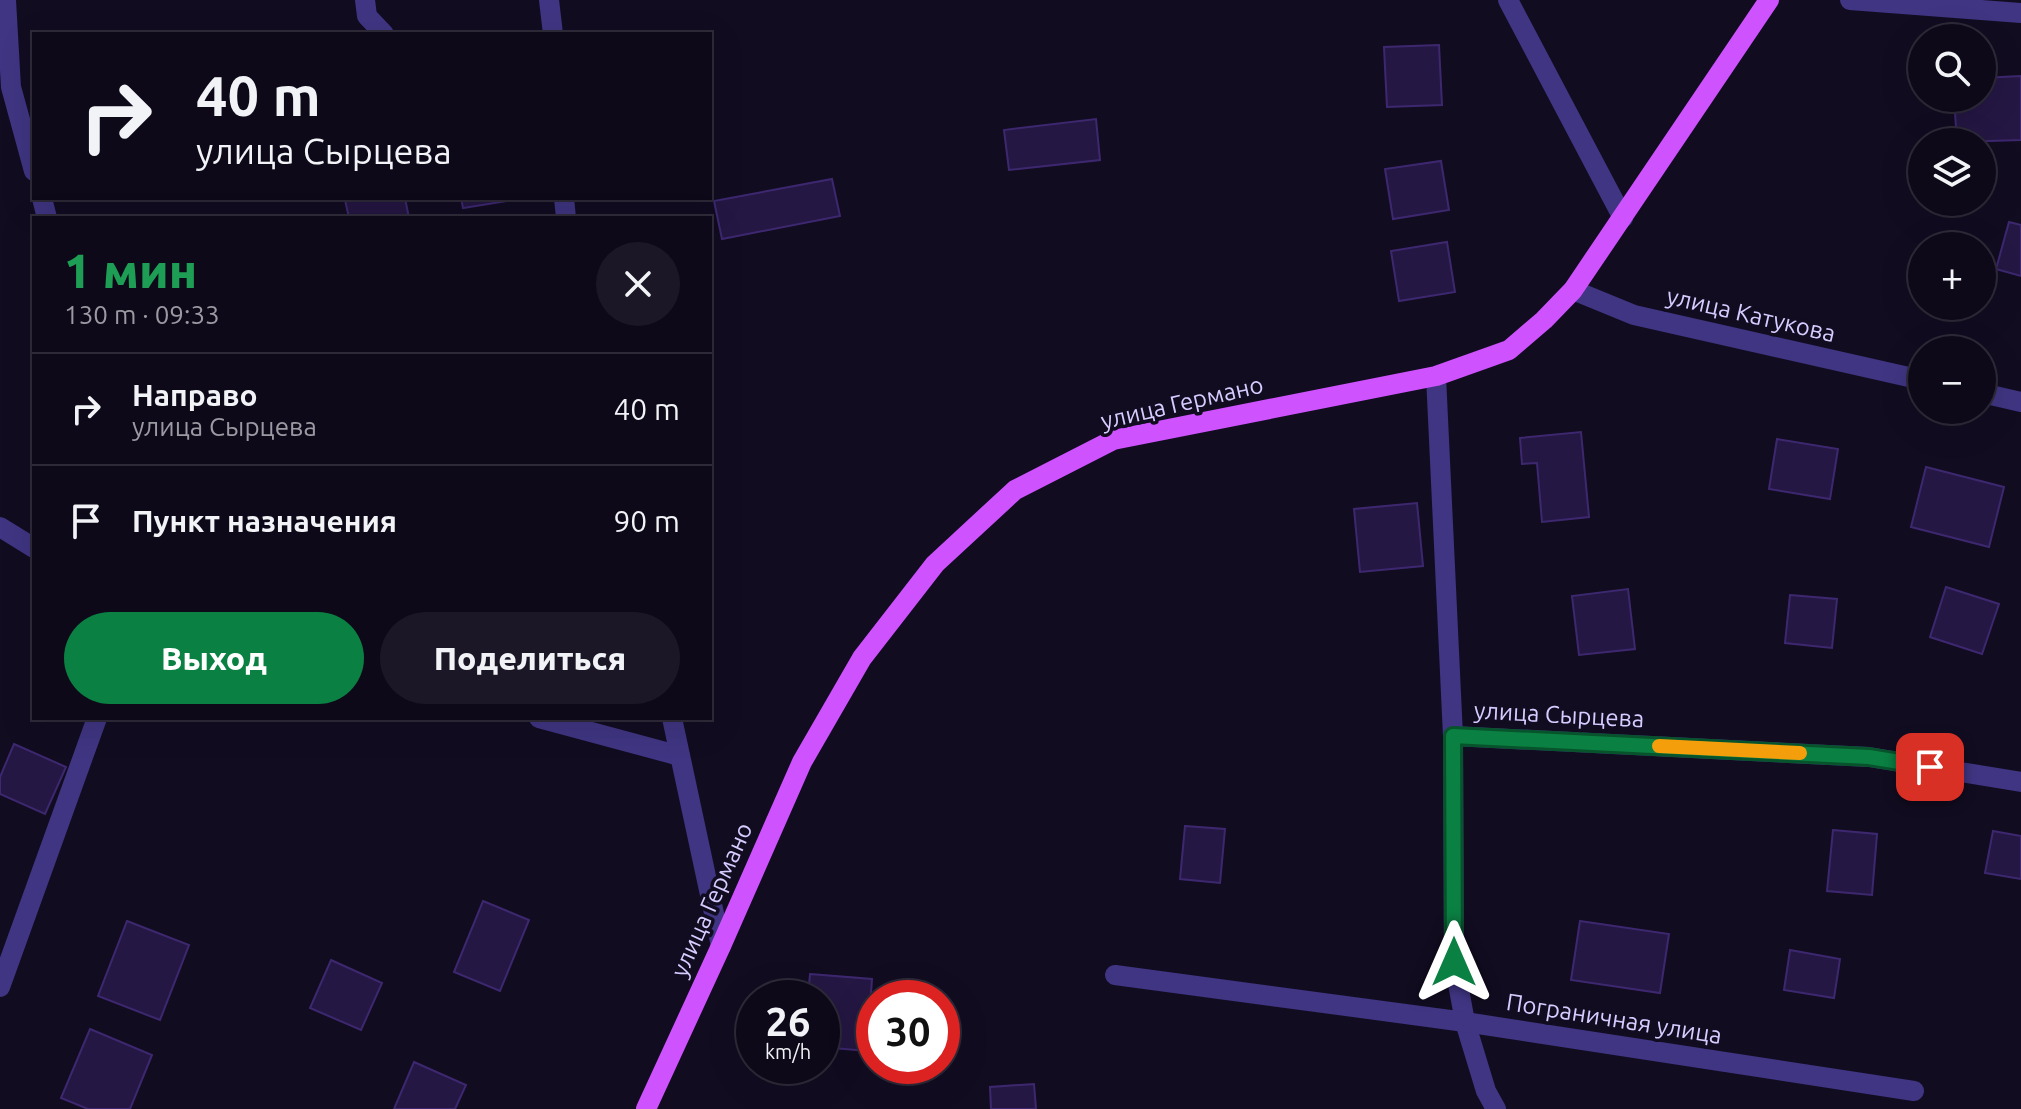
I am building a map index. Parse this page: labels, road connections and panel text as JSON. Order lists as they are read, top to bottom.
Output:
{
  "streets": {
    "main road": ["улица Германо"],
    "street": ["улица Катукова", "улица Сырцева", "Пограничная улица"]
  },
  "crossings": [
    ["улица Катукова", "улица Германо"],
    ["улица Германо", "улица Сырцева"]
  ],
  "page": {
    "map_buttons": ["+", "−"],
    "turn": ["40 m", "улица Сырцева"],
    "heading": ["1 мин", "130 m · 09:33"],
    "list": [
      {
        "name": "Направо",
        "note": "улица Сырцева",
        "value": "40 m"
      },
      {
        "name": "Пункт назначения",
        "value": "90 m"
      }
    ],
    "buttons": ["Выход", "Поделиться"],
    "speed": "26 km/h",
    "limit": "30"
  }
}
